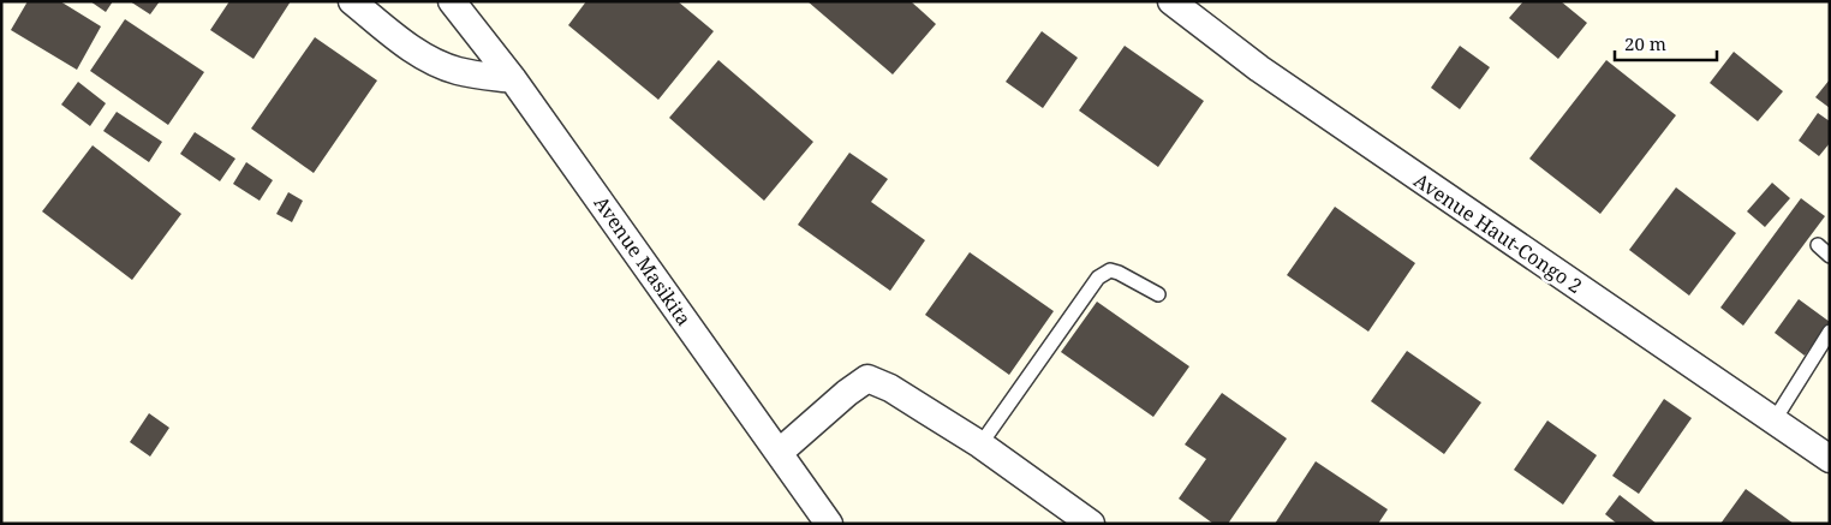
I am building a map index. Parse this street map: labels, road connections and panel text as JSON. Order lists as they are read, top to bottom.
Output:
{
  "streets": {
    "street": ["Avenue Haut-Congo 2", "Avenue Masikita"]
  },
  "scale_bar": "20 m"
}
